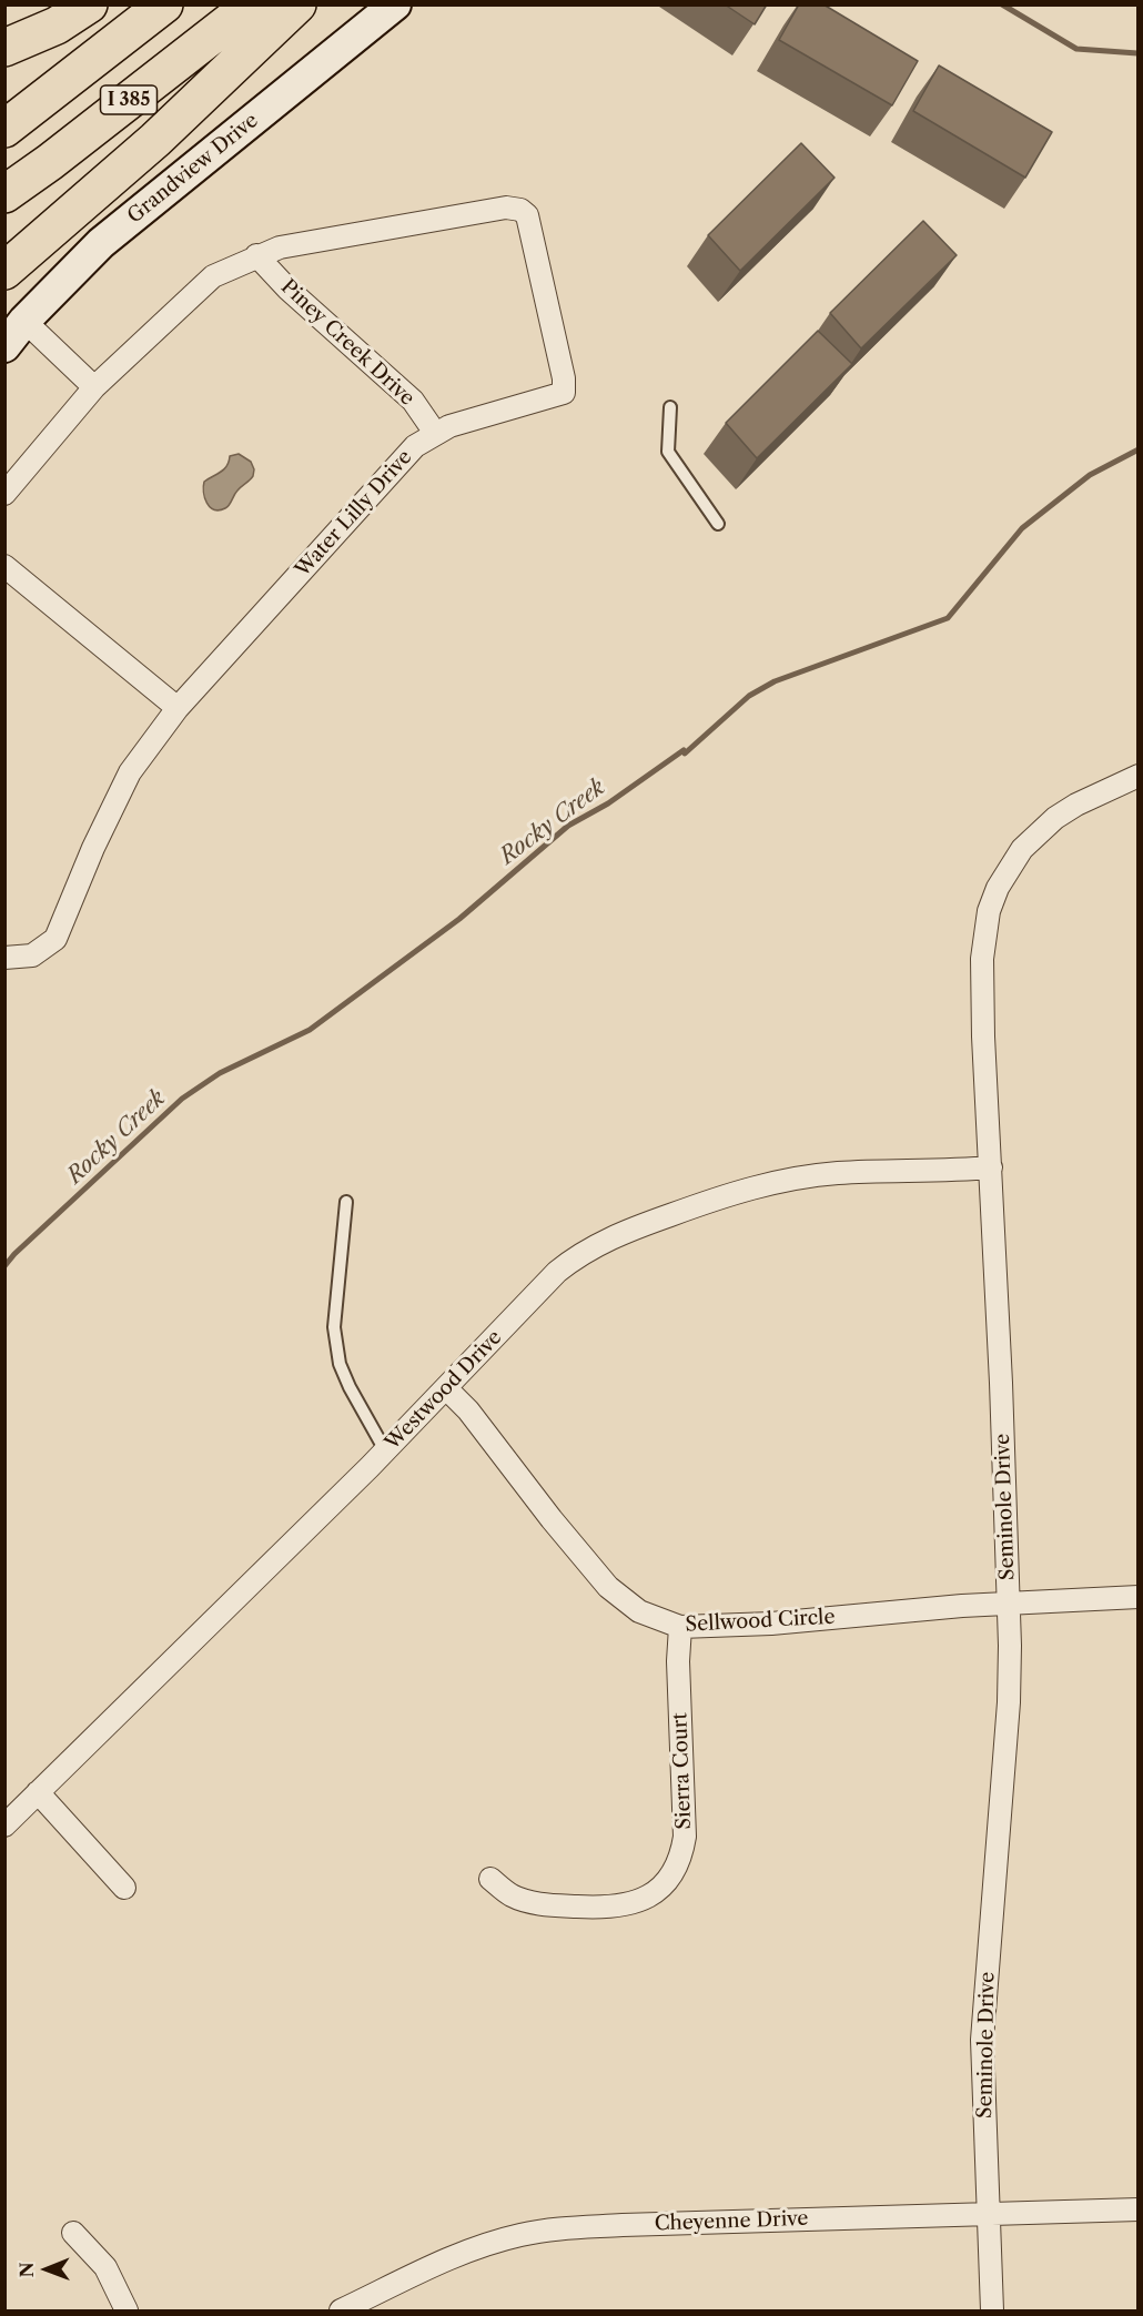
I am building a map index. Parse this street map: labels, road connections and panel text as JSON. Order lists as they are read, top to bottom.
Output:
{
  "streets": {
    "highway": ["I 385"],
    "street": [
      "Grandview Drive",
      "Piney Creek Drive",
      "Water Lilly Drive",
      "Westwood Drive",
      "Seminole Drive",
      "Sellwood Circle",
      "Sierra Court",
      "Cheyenne Drive"
    ]
  },
  "crossings": [
    ["Piney Creek Drive", "Water Lilly Drive"],
    ["Westwood Drive", "Seminole Drive"],
    ["Westwood Drive", "Sellwood Circle"],
    ["Seminole Drive", "Sellwood Circle"],
    ["Seminole Drive", "Cheyenne Drive"],
    ["Sellwood Circle", "Sierra Court"]
  ],
  "water": ["Rocky Creek"],
  "north": "left"
}
